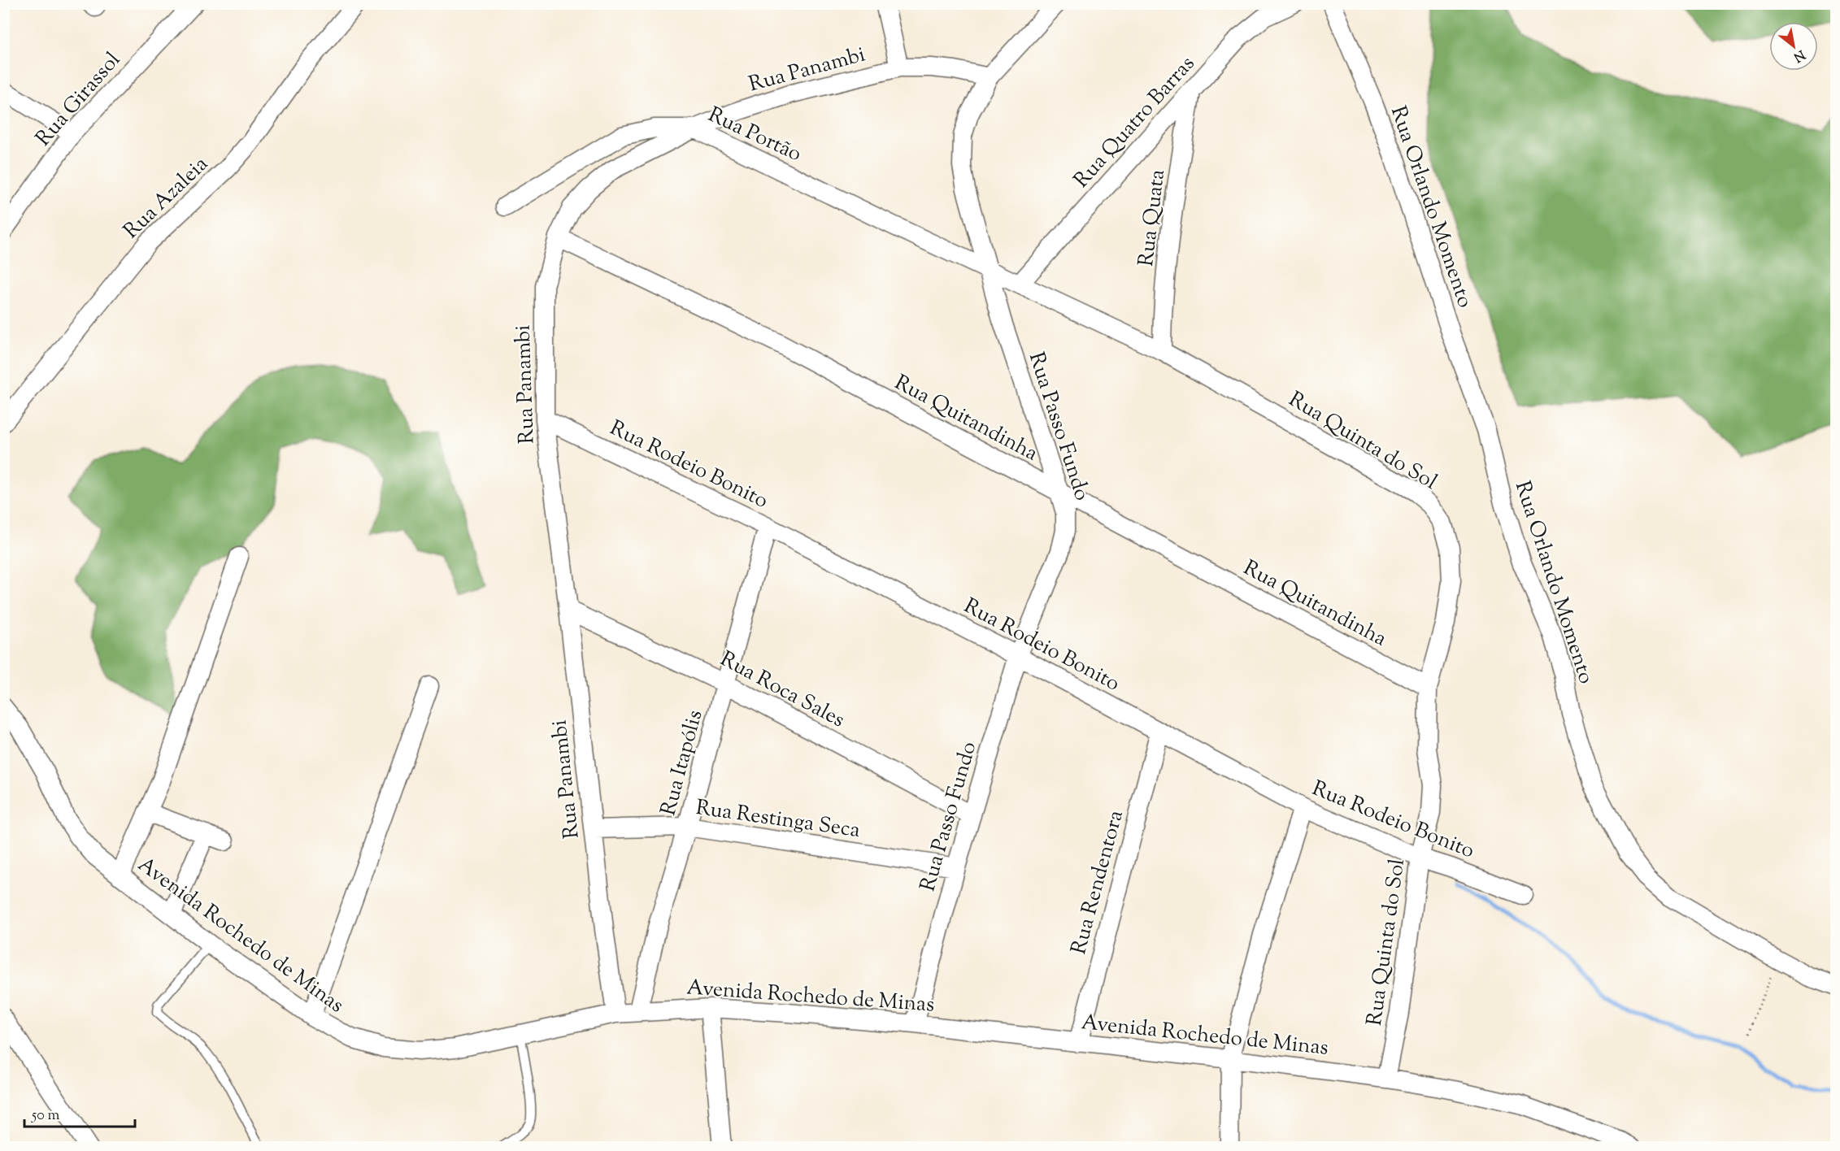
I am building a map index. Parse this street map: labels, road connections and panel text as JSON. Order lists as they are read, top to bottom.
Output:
{
  "streets": {
    "street": [
      "Rua Panambi",
      "Rua Girassol",
      "Rua Quatro Barras",
      "Rua Portão",
      "Rua Azaleia",
      "Rua Orlando Momento",
      "Rua Quata",
      "Rua Quitandinha",
      "Rua Passo Fundo",
      "Rua Quinta do Sol",
      "Rua Rodeio Bonito",
      "Rua Roca Sales",
      "Rua Itapólis",
      "Rua Restinga Seca",
      "Rua Rendentora",
      "Avenida Rochedo de Minas"
    ]
  },
  "crossings": [
    ["Rua Panambi", "Rua Portão"],
    ["Rua Panambi", "Rua Quitandinha"],
    ["Rua Panambi", "Rua Passo Fundo"],
    ["Rua Panambi", "Rua Rodeio Bonito"],
    ["Rua Panambi", "Rua Roca Sales"],
    ["Rua Panambi", "Rua Restinga Seca"],
    ["Rua Panambi", "Avenida Rochedo de Minas"],
    ["Rua Quatro Barras", "Rua Quata"],
    ["Rua Quatro Barras", "Rua Quinta do Sol"],
    ["Rua Portão", "Rua Passo Fundo"],
    ["Rua Portão", "Rua Quinta do Sol"],
    ["Rua Quata", "Rua Quinta do Sol"],
    ["Rua Quitandinha", "Rua Passo Fundo"],
    ["Rua Quitandinha", "Rua Quinta do Sol"],
    ["Rua Passo Fundo", "Rua Quinta do Sol"],
    ["Rua Passo Fundo", "Rua Rodeio Bonito"],
    ["Rua Passo Fundo", "Rua Roca Sales"],
    ["Rua Passo Fundo", "Rua Restinga Seca"],
    ["Rua Passo Fundo", "Avenida Rochedo de Minas"],
    ["Rua Quinta do Sol", "Rua Rodeio Bonito"],
    ["Rua Quinta do Sol", "Avenida Rochedo de Minas"],
    ["Rua Rodeio Bonito", "Rua Itapólis"],
    ["Rua Rodeio Bonito", "Rua Rendentora"],
    ["Rua Roca Sales", "Rua Itapólis"],
    ["Rua Itapólis", "Rua Restinga Seca"],
    ["Rua Itapólis", "Avenida Rochedo de Minas"],
    ["Rua Rendentora", "Avenida Rochedo de Minas"]
  ],
  "scale_bar": "50 m",
  "north": "bottom right"
}
